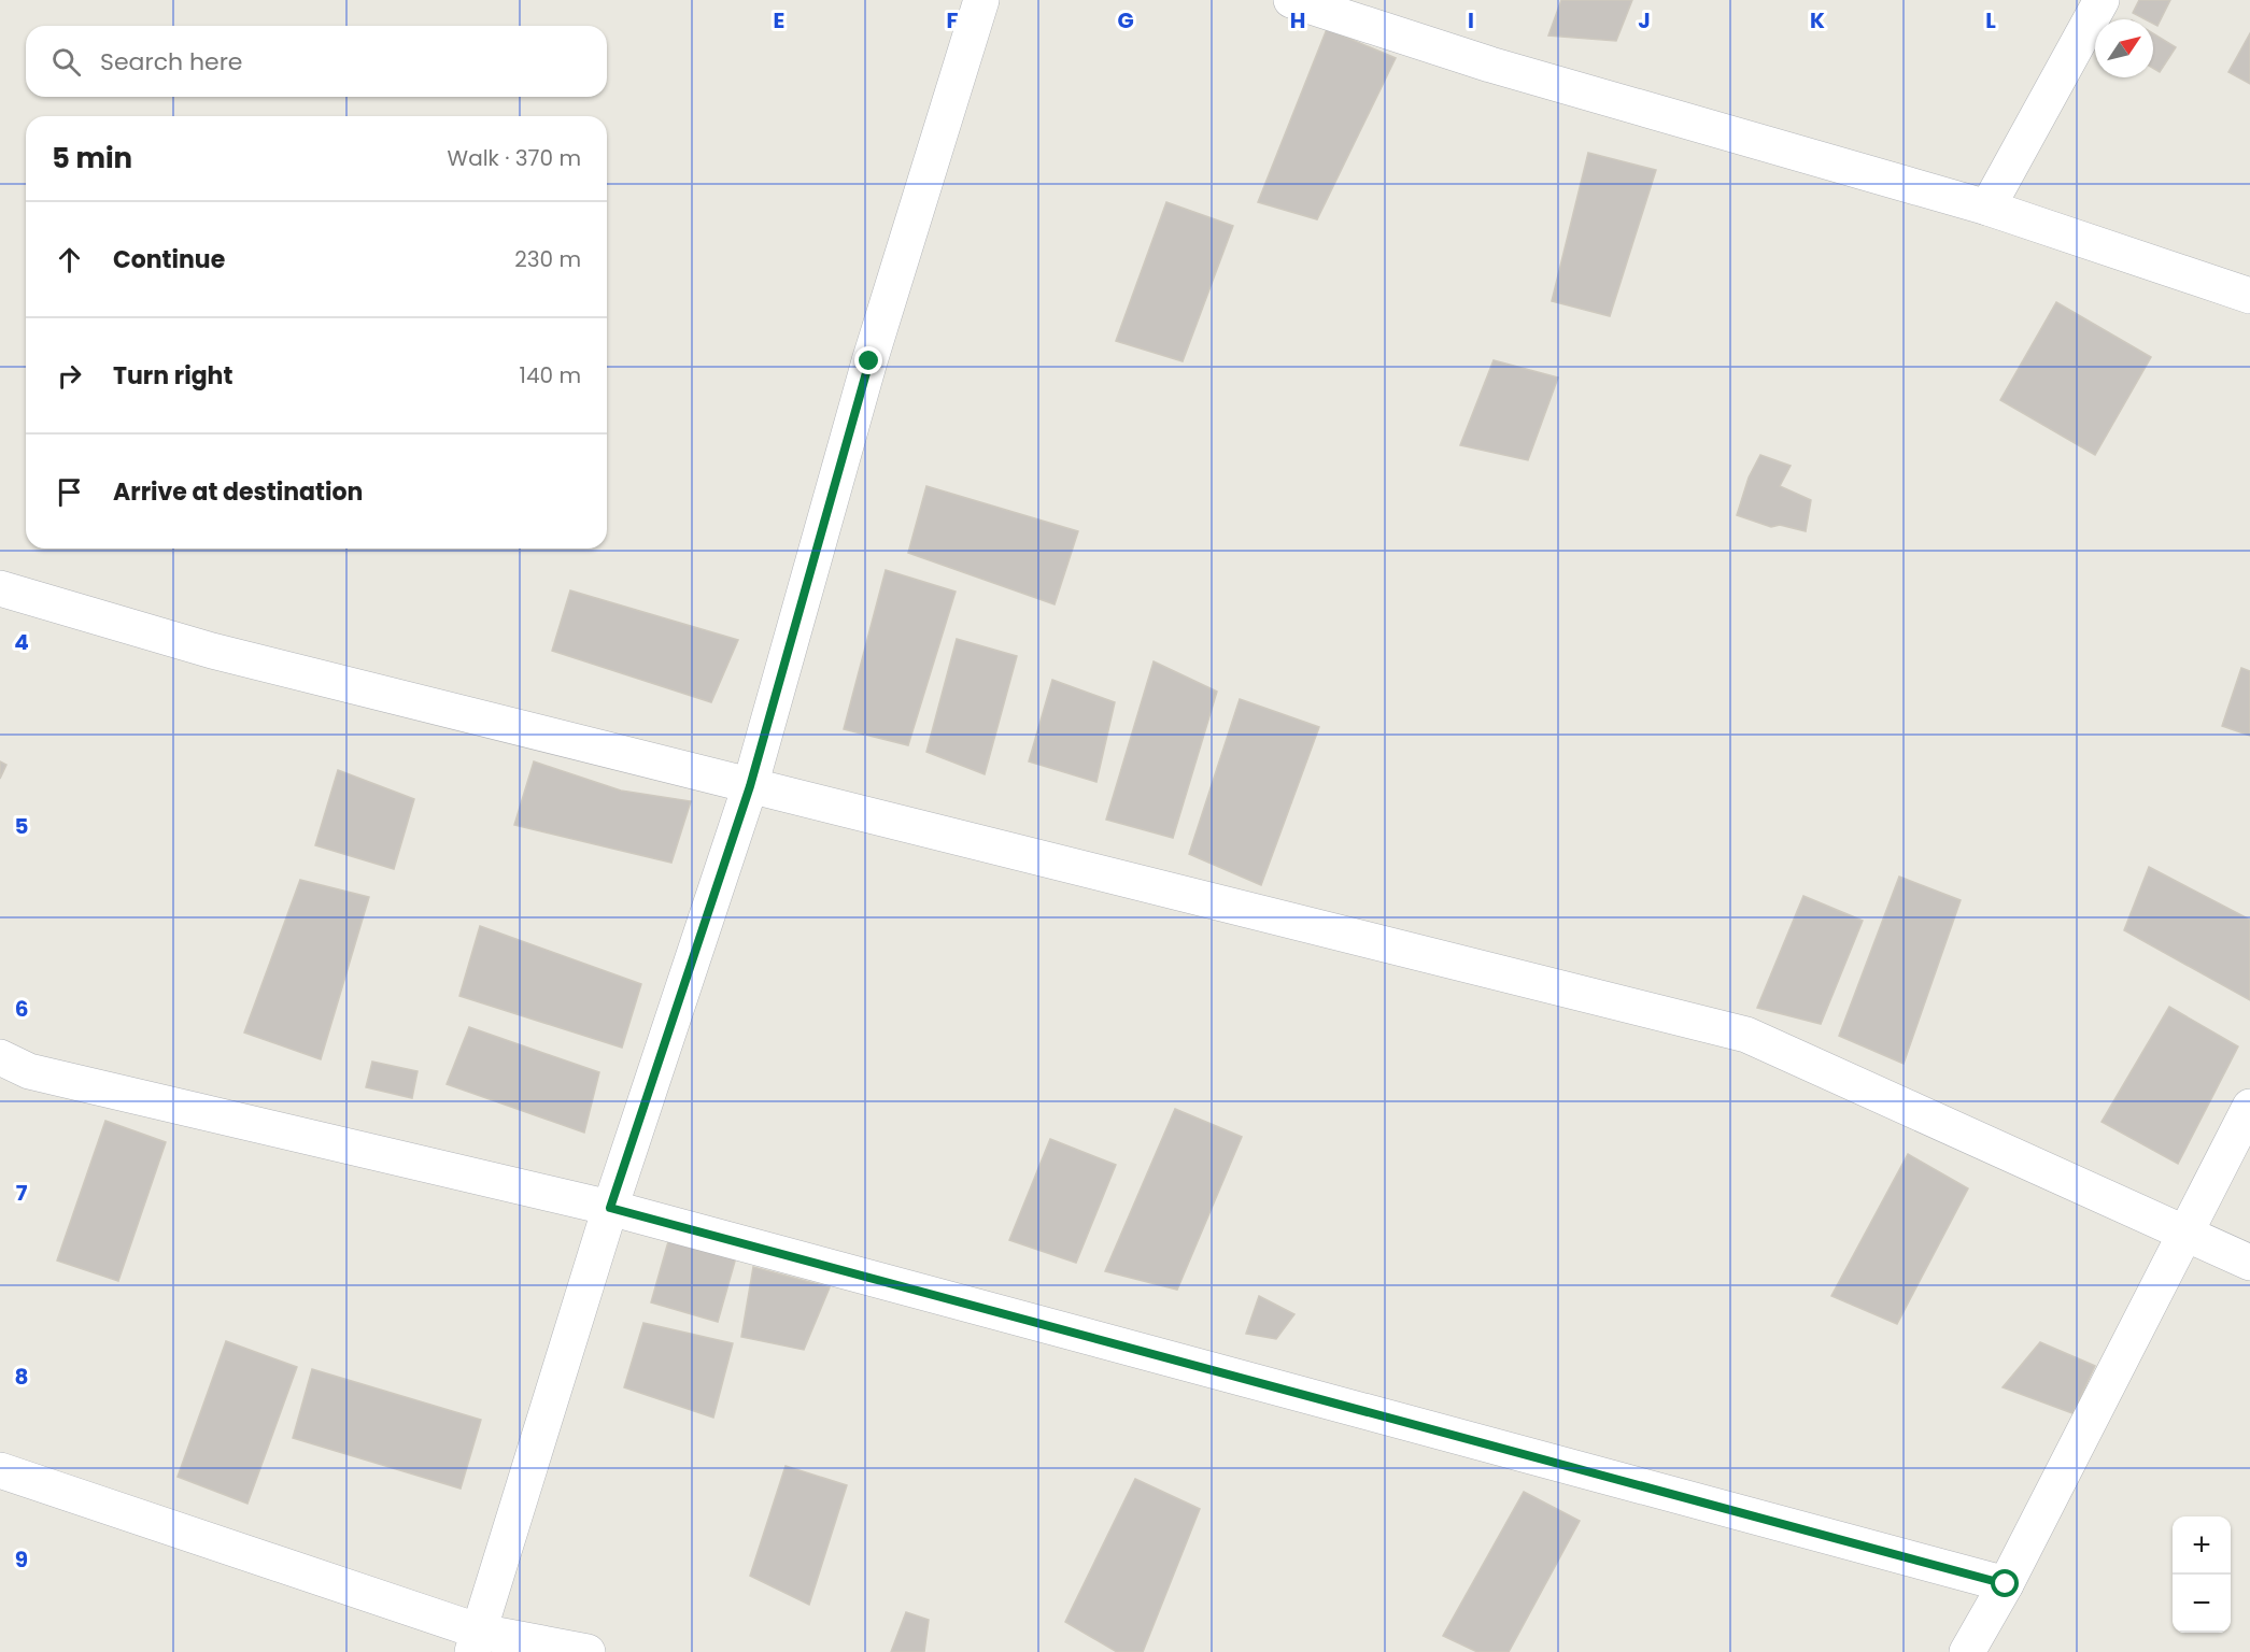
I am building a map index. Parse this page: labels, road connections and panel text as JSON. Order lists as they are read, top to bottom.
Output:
{
  "north": "top right",
  "page": {
    "search": "Search here",
    "heading": ["5 min", "Walk · 370 m"],
    "list": [
      ["Continue", "230 m"],
      ["Turn right", "140 m"],
      "Arrive at destination"
    ],
    "map_buttons": ["+", "−"]
  },
  "grid": {
    "columns": [
      "E",
      "F",
      "G",
      "H",
      "I",
      "J",
      "K",
      "L"
    ],
    "rows": [
      "4",
      "5",
      "6",
      "7",
      "8",
      "9"
    ]
  }
}
